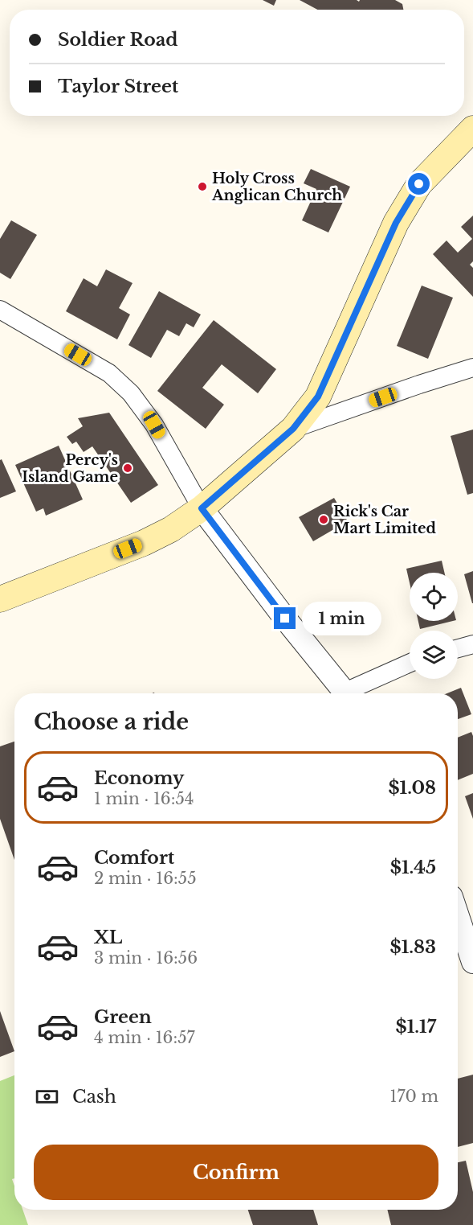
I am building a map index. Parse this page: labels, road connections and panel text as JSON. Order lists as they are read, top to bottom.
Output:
{
  "places": ["Holy Cross Anglican Church", "Percy's Island Game", "Rick's Car Mart Limited"],
  "page": {
    "banner": ["Soldier Road", "Taylor Street"],
    "bubble": "1 min",
    "heading": "Choose a ride",
    "list": [
      {
        "name": "Economy",
        "note": "1 min · 16:54",
        "value": "$1.08"
      },
      {
        "name": "Comfort",
        "note": "2 min · 16:55",
        "value": "$1.45"
      },
      {
        "name": "XL",
        "note": "3 min · 16:56",
        "value": "$1.83"
      },
      {
        "name": "Green",
        "note": "4 min · 16:57",
        "value": "$1.17"
      }
    ],
    "pay": ["Cash", "170 m"],
    "buttons": "Confirm"
  }
}
